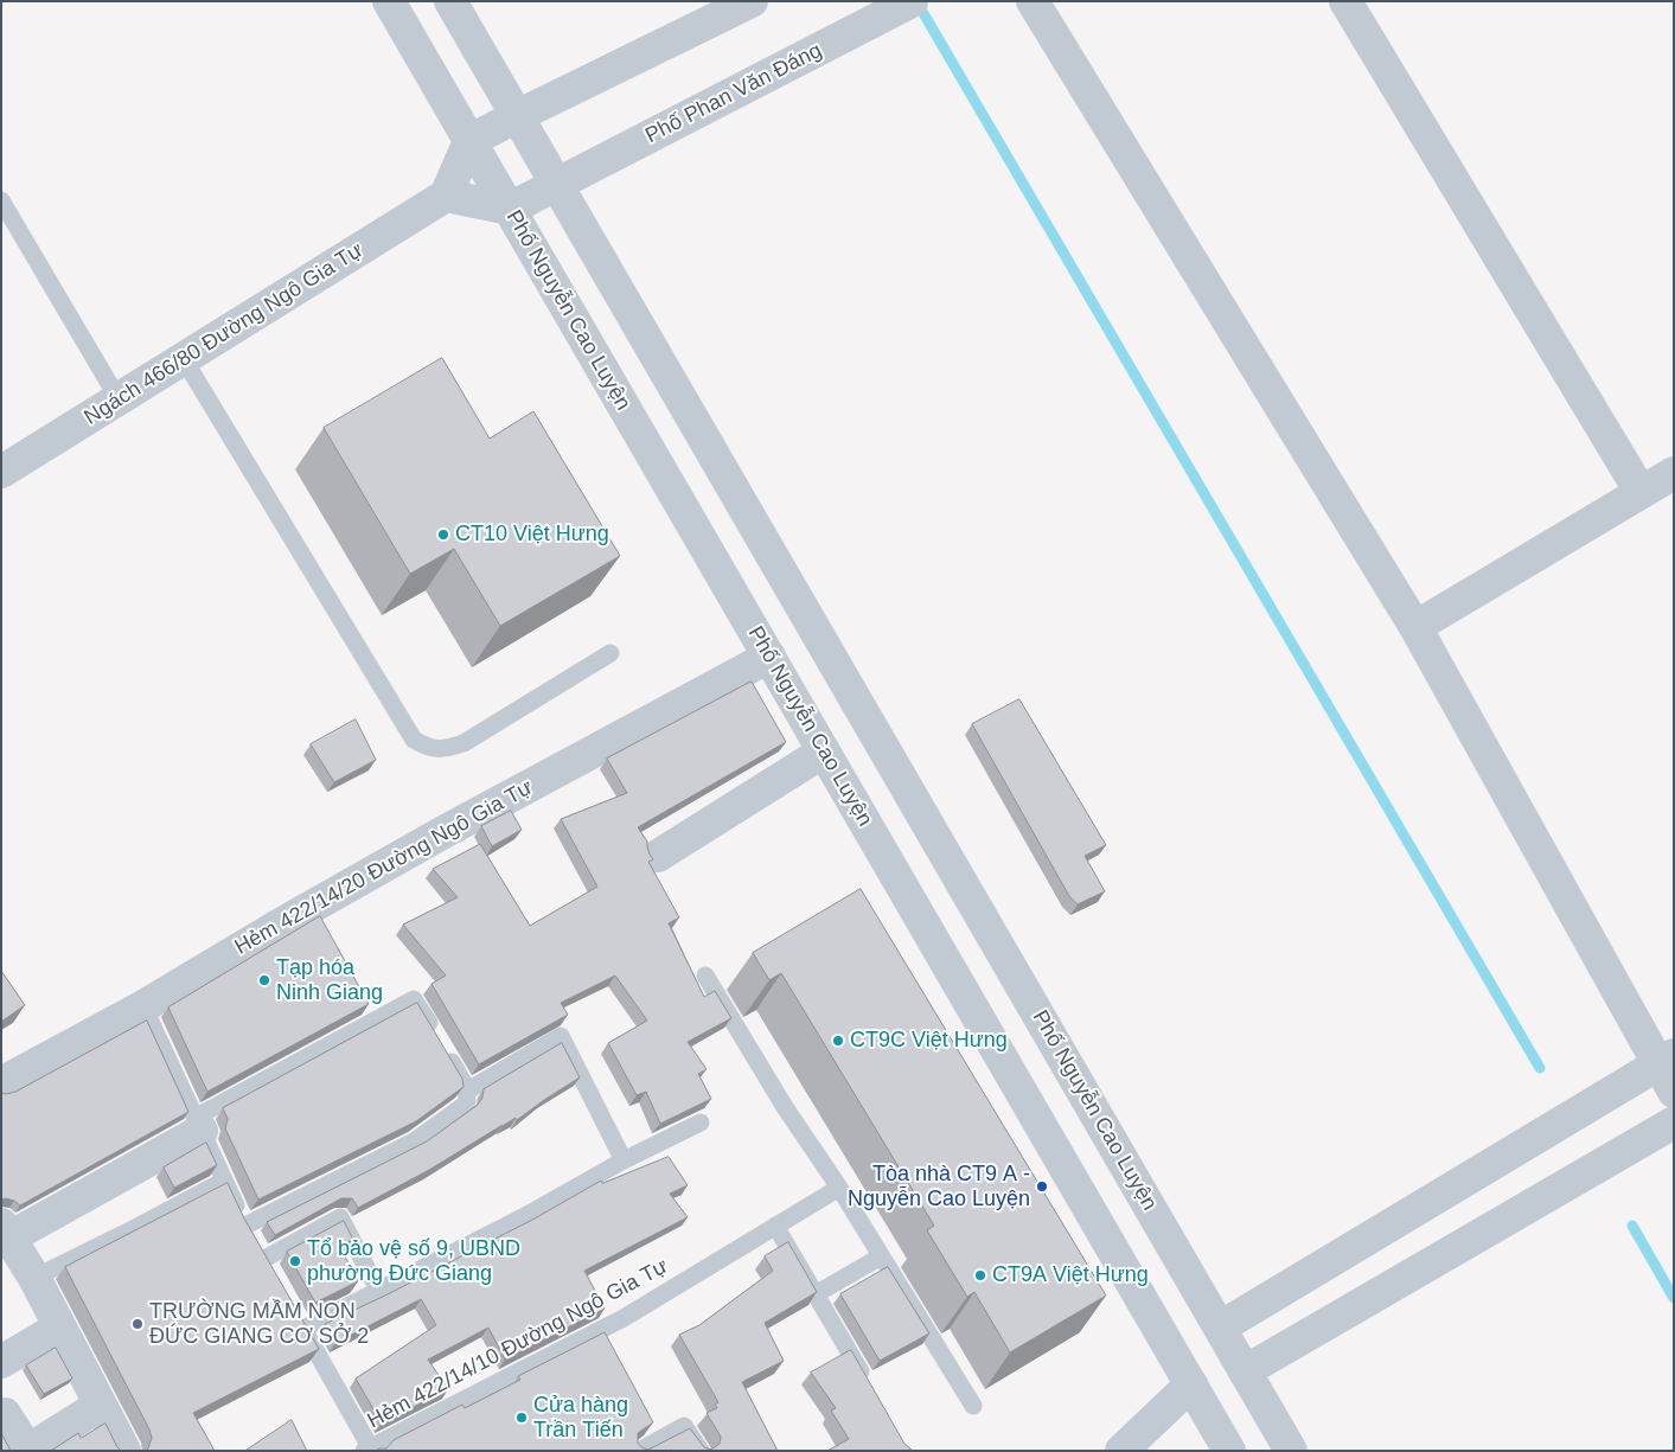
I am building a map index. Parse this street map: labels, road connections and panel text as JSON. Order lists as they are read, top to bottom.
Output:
{
  "streets": {
    "street": [
      "Phố Phan Văn Đáng",
      "Phố Nguyễn Cao Luyện",
      "Ngách 466/80 Đường Ngô Gia Tự",
      "Hẻm 422/14/20 Đường Ngô Gia Tự"
    ],
    "lane": ["Hẻm 422/14/10 Đường Ngô Gia Tự"]
  },
  "crossings": [
    ["Phố Phan Văn Đáng", "Phố Nguyễn Cao Luyện"],
    ["Phố Nguyễn Cao Luyện", "Hẻm 422/14/20 Đường Ngô Gia Tự"]
  ],
  "places": [
    "CT10 Việt Hưng",
    "Tạp hóa Ninh Giang",
    "CT9C Việt Hưng",
    "Tòa nhà CT9 A - Nguyễn Cao Luyện",
    "Tổ bảo vệ số 9, UBND phường Đức Giang",
    "CT9A Việt Hưng",
    "TRƯỜNG MẦM NON ĐỨC GIANG CƠ SỞ 2",
    "Cửa hàng Trần Tiến"
  ]
}
